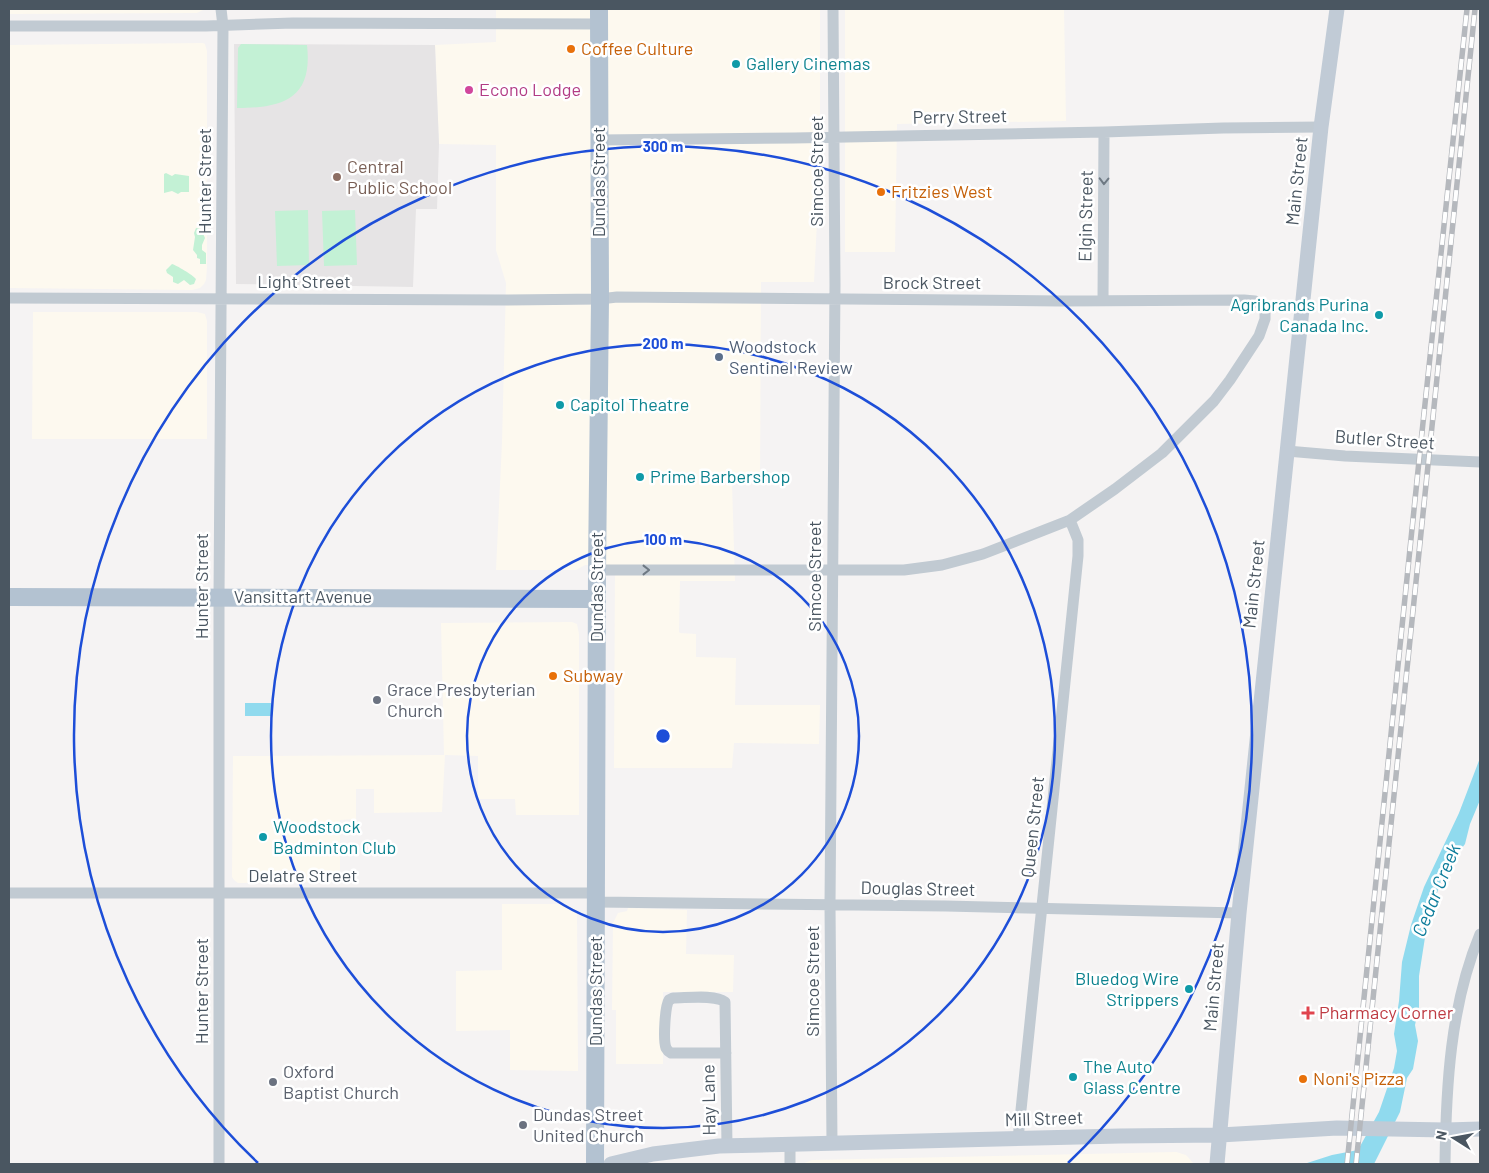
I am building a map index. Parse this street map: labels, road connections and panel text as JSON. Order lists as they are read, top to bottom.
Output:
{
  "streets": {
    "main road": [
      "Main Street",
      "Dundas Street",
      "Vansittart Avenue",
      "Mill Street"
    ],
    "street": [
      "Perry Street",
      "Simcoe Street",
      "Hunter Street",
      "Elgin Street",
      "Light Street",
      "Brock Street",
      "Butler Street",
      "Queen Street",
      "Delatre Street",
      "Douglas Street",
      "Hay Lane"
    ]
  },
  "crossings": [
    ["Perry Street", "Simcoe Street"],
    ["Perry Street", "Main Street"],
    ["Perry Street", "Dundas Street"],
    ["Perry Street", "Elgin Street"],
    ["Simcoe Street", "Brock Street"],
    ["Simcoe Street", "Douglas Street"],
    ["Simcoe Street", "Mill Street"],
    ["Hunter Street", "Light Street"],
    ["Hunter Street", "Vansittart Avenue"],
    ["Hunter Street", "Delatre Street"],
    ["Main Street", "Butler Street"],
    ["Main Street", "Douglas Street"],
    ["Main Street", "Mill Street"],
    ["Dundas Street", "Light Street"],
    ["Dundas Street", "Brock Street"],
    ["Dundas Street", "Vansittart Avenue"],
    ["Dundas Street", "Delatre Street"],
    ["Dundas Street", "Douglas Street"],
    ["Elgin Street", "Brock Street"],
    ["Light Street", "Brock Street"],
    ["Brock Street", "Queen Street"],
    ["Queen Street", "Douglas Street"],
    ["Queen Street", "Mill Street"],
    ["Delatre Street", "Douglas Street"],
    ["Hay Lane", "Mill Street"]
  ],
  "one_way": ["Elgin Street"],
  "water": ["Cedar Creek"],
  "places": {
    "other": [
      "Coffee Culture",
      "Gallery Cinemas",
      "Econo Lodge",
      "Central Public School",
      "Fritzies West",
      "Agribrands Purina Canada Inc.",
      "Woodstock Sentinel Review",
      "Capitol Theatre",
      "Prime Barbershop",
      "Subway",
      "Grace Presbyterian Church",
      "Woodstock Badminton Club",
      "Bluedog Wire Strippers",
      "The Auto Glass Centre",
      "Noni's Pizza",
      "Oxford Baptist Church",
      "Dundas Street United Church"
    ],
    "health": ["Pharmacy Corner"]
  },
  "north": "left",
  "rings": ["300 m", "200 m", "100 m"]
}
